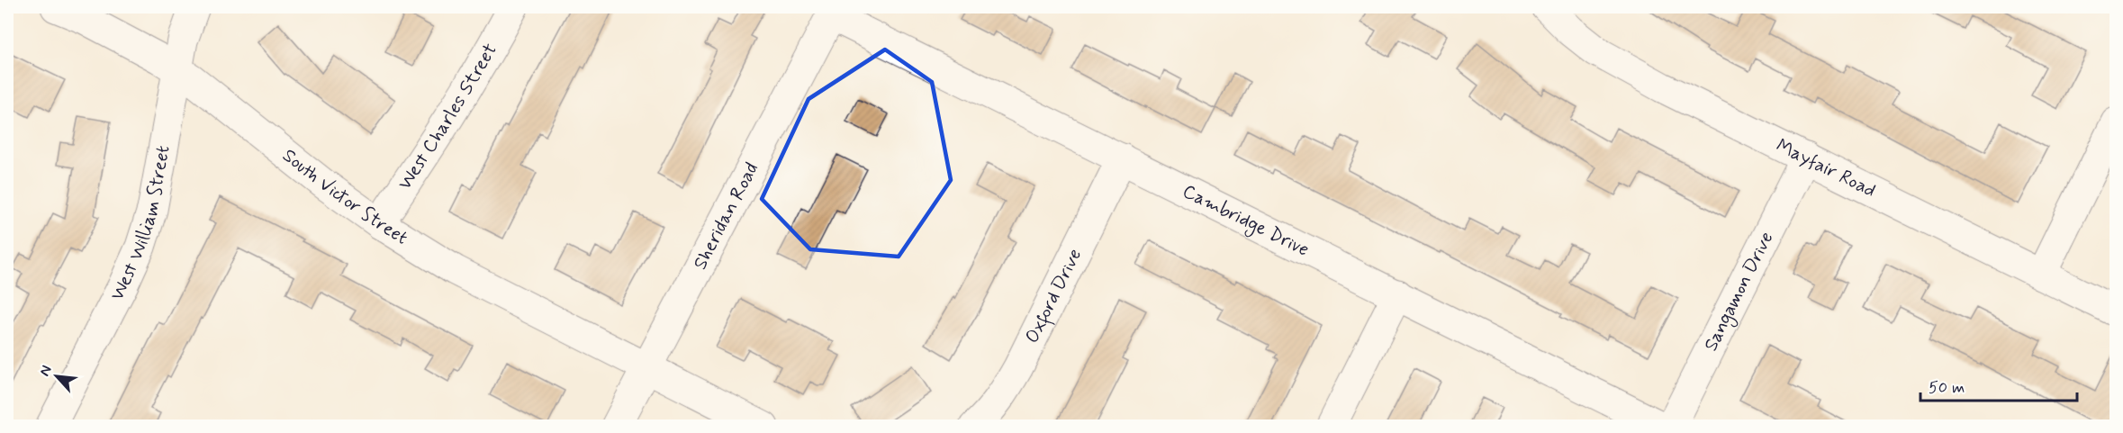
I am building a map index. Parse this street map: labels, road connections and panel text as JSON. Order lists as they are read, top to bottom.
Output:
{
  "streets": {
    "street": [
      "West Charles Street",
      "Mayfair Road",
      "South Victor Street",
      "Sheridan Road",
      "Cambridge Drive",
      "West William Street",
      "Sangamon Drive",
      "Oxford Drive"
    ]
  },
  "crossings": [
    ["West Charles Street", "South Victor Street"],
    ["Mayfair Road", "Sangamon Drive"],
    ["South Victor Street", "Sheridan Road"],
    ["South Victor Street", "West William Street"],
    ["Sheridan Road", "Cambridge Drive"],
    ["Cambridge Drive", "Oxford Drive"]
  ],
  "scale_bar": "50 m",
  "north": "top left"
}
